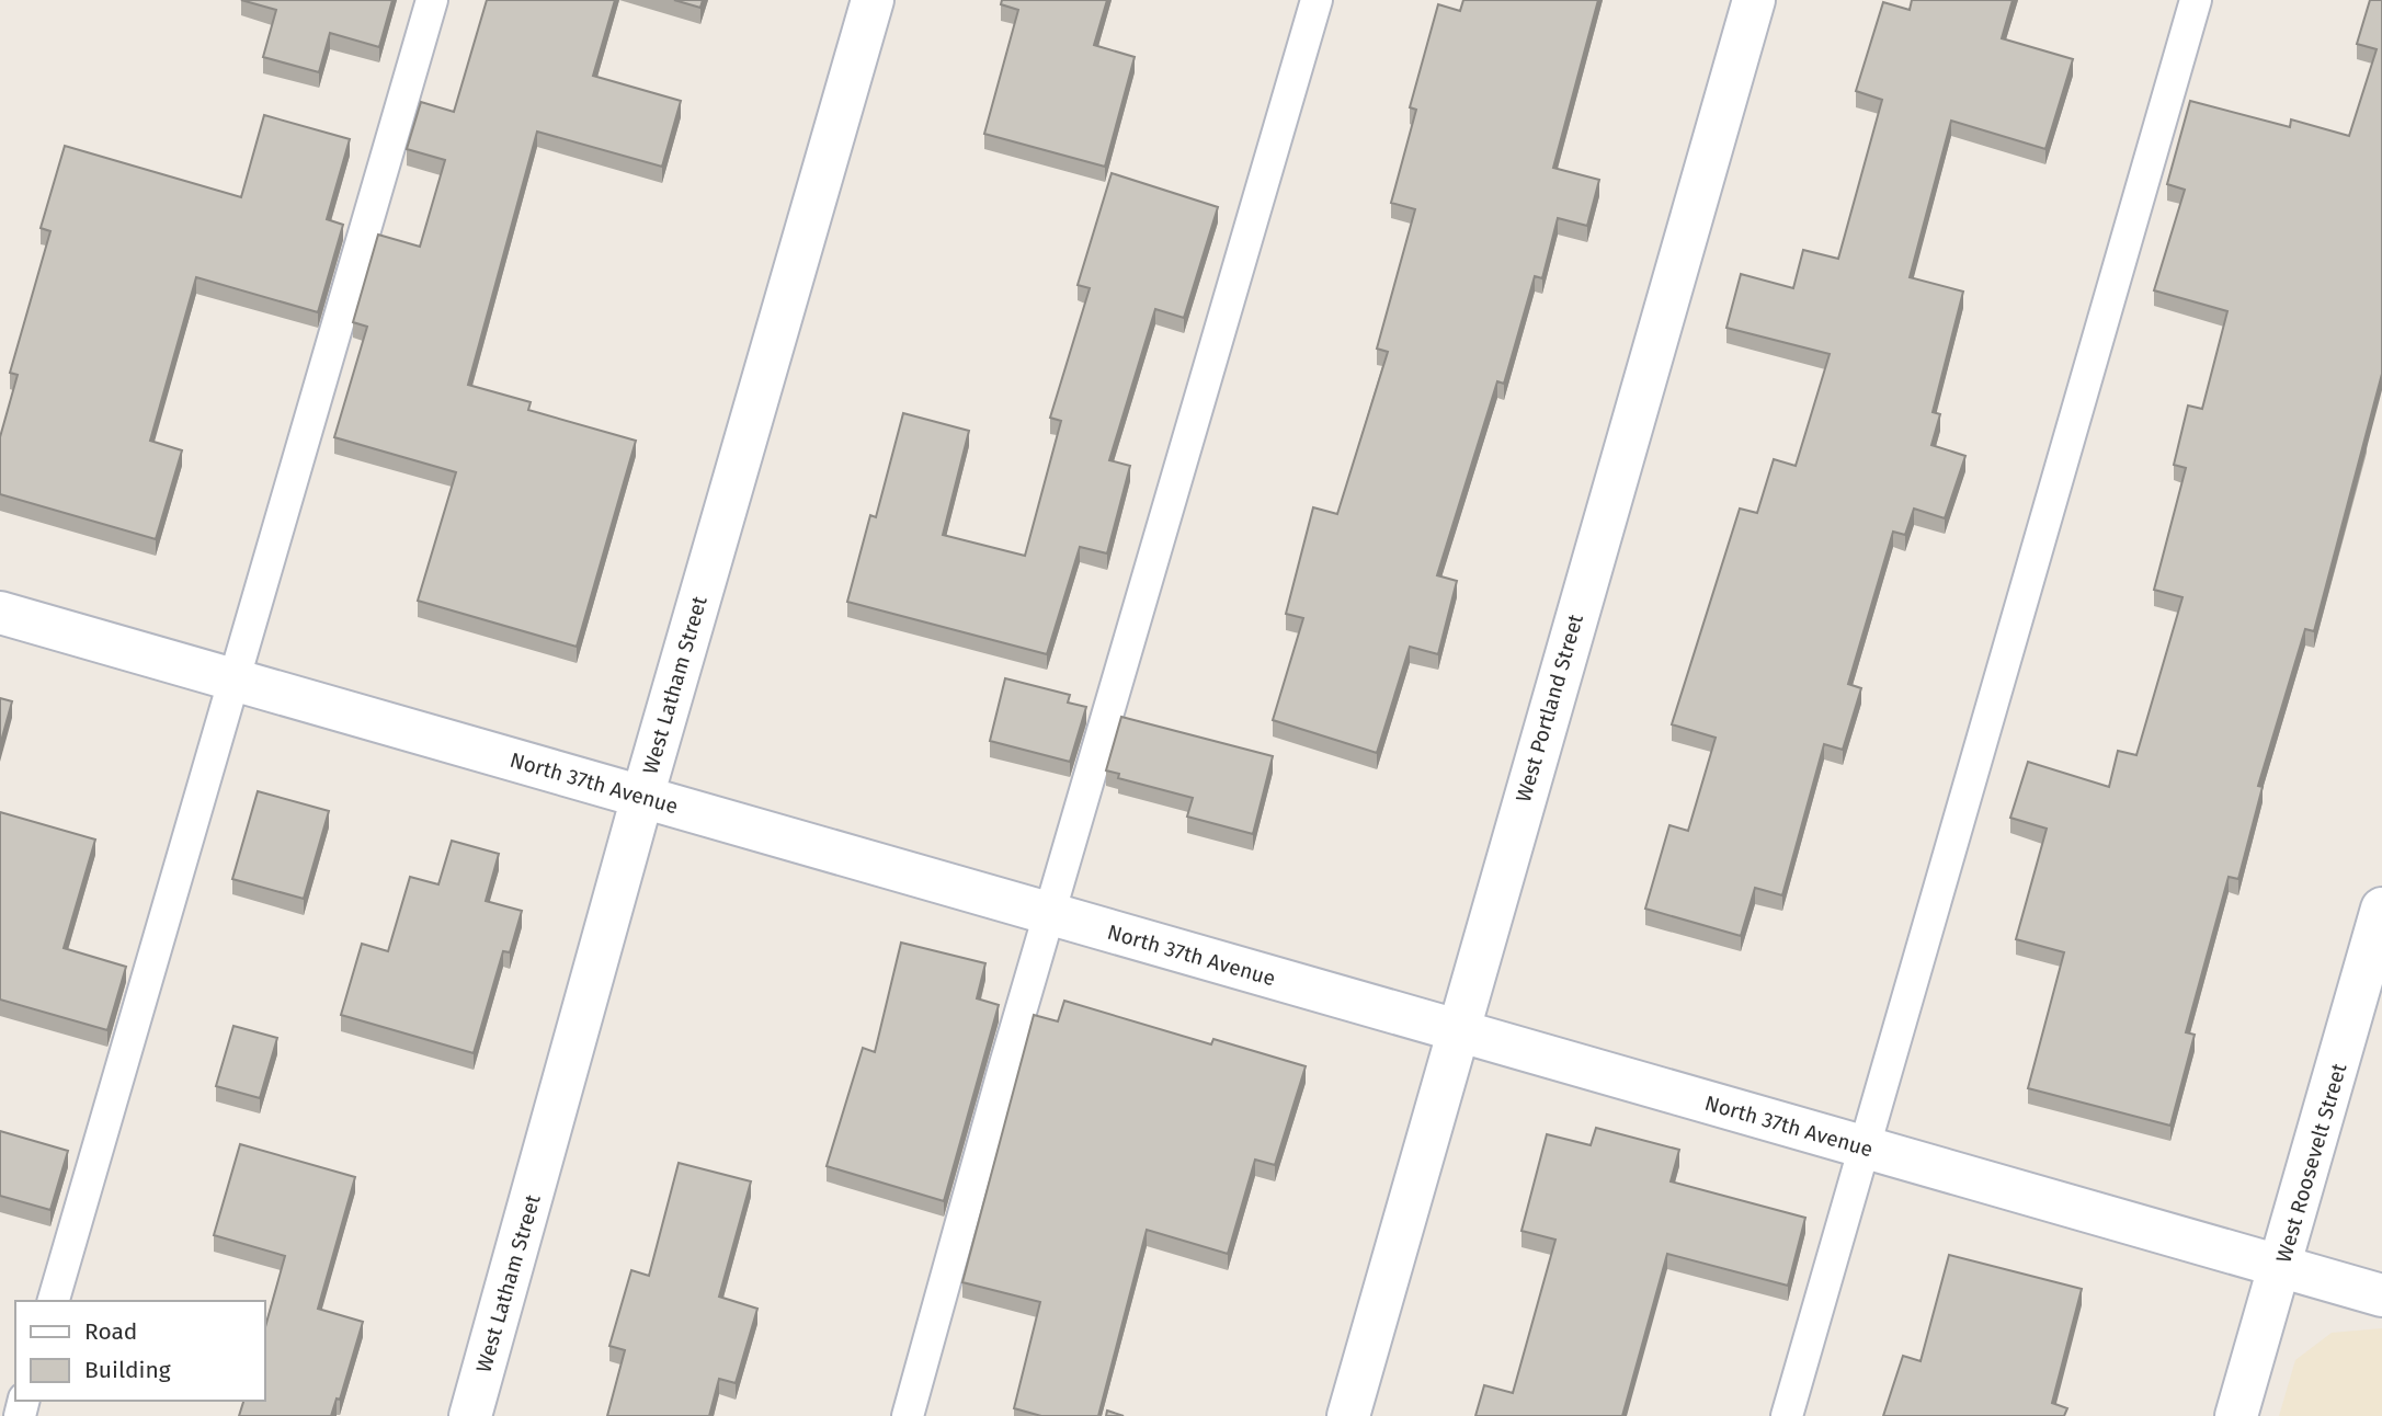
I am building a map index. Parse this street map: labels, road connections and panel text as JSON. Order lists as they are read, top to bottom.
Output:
{
  "streets": {
    "street": [
      "West Latham Street",
      "West Portland Street",
      "North 37th Avenue",
      "West Roosevelt Street"
    ]
  },
  "crossings": [
    ["West Latham Street", "North 37th Avenue"],
    ["West Portland Street", "North 37th Avenue"],
    ["North 37th Avenue", "West Roosevelt Street"]
  ],
  "legend": ["Road", "Building"]
}
